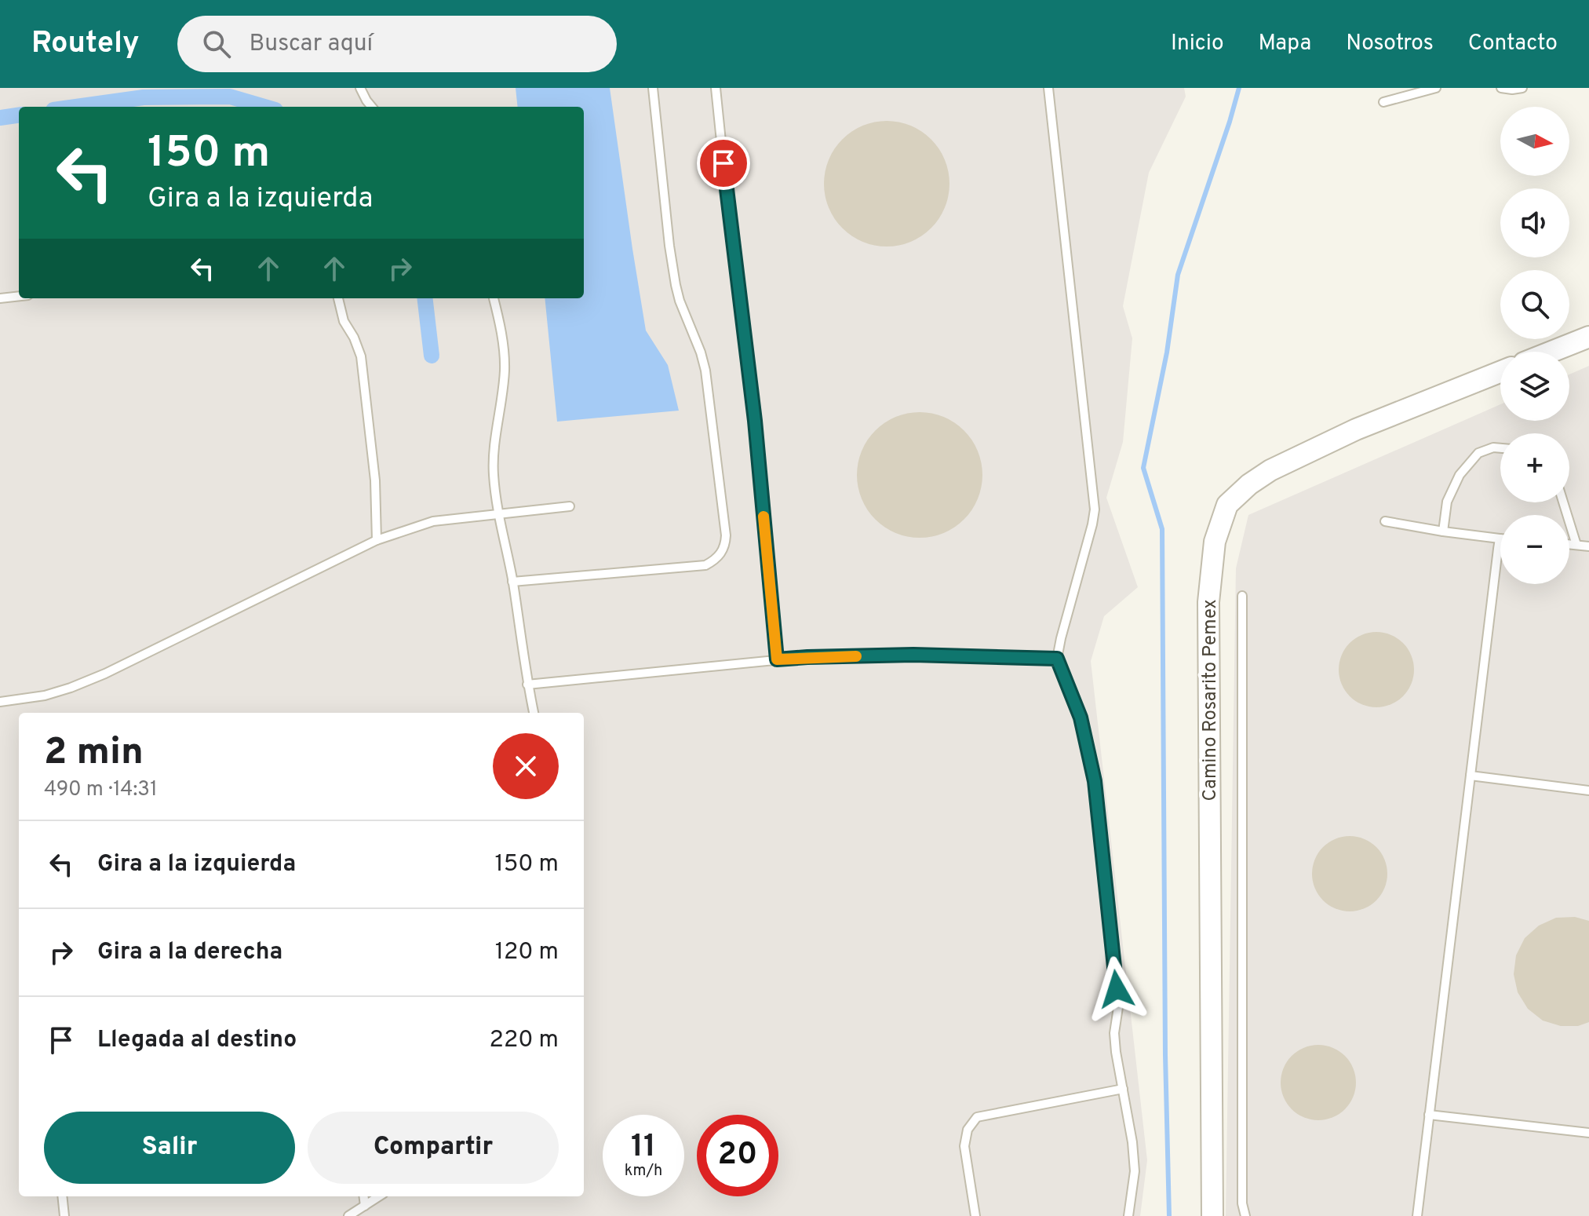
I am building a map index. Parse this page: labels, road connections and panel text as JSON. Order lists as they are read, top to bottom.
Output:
{
  "streets": {
    "street": ["Camino Rosarito Pemex"]
  },
  "north": "right",
  "page": {
    "header": "Routely",
    "search": "Buscar aquí",
    "nav": [
      "Inicio",
      "Mapa",
      "Nosotros",
      "Contacto"
    ],
    "map_buttons": ["+", "−"],
    "turn": ["150 m", "Gira a la izquierda"],
    "heading": ["2 min", "490 m · 14:31"],
    "list": [
      {
        "name": "Gira a la izquierda",
        "value": "150 m"
      },
      {
        "name": "Gira a la derecha",
        "value": "120 m"
      },
      {
        "name": "Llegada al destino",
        "value": "220 m"
      }
    ],
    "buttons": ["Salir", "Compartir"],
    "speed": "11 km/h",
    "limit": "20"
  }
}
